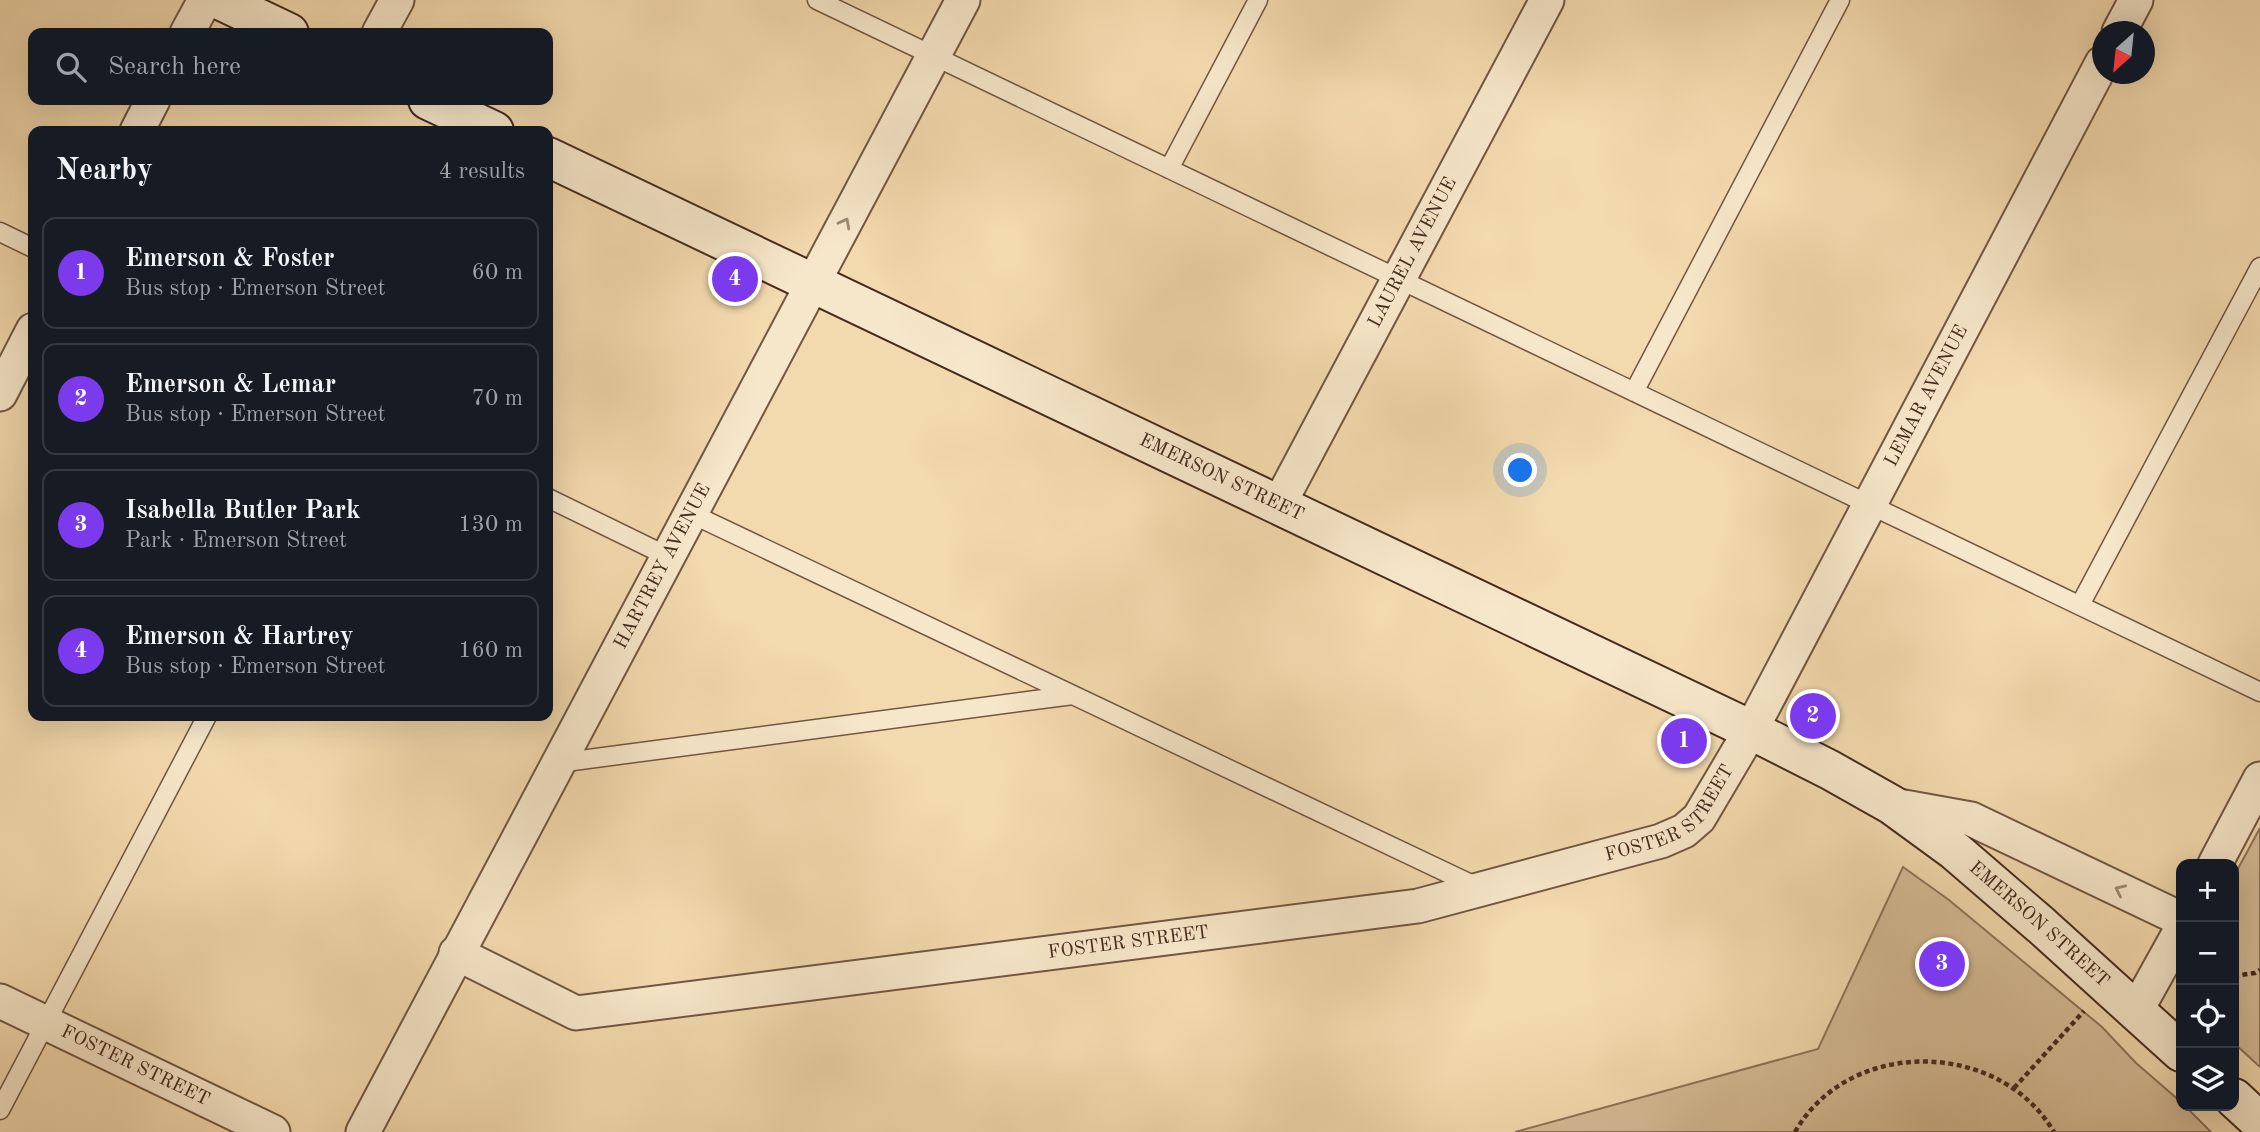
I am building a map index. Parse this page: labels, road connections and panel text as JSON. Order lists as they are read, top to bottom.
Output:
{
  "streets": {
    "main road": ["EMERSON STREET"],
    "street": [
      "LAUREL AVENUE",
      "LEMAR AVENUE",
      "HARTREY AVENUE",
      "FOSTER STREET"
    ]
  },
  "crossings": [
    ["LAUREL AVENUE", "EMERSON STREET"],
    ["LEMAR AVENUE", "EMERSON STREET"],
    ["LEMAR AVENUE", "FOSTER STREET"],
    ["EMERSON STREET", "HARTREY AVENUE"],
    ["EMERSON STREET", "FOSTER STREET"],
    ["HARTREY AVENUE", "FOSTER STREET"]
  ],
  "north": "bottom left",
  "page": {
    "search": "Search here",
    "heading": ["Nearby", "4 results"],
    "list": [
      {
        "mark": "1",
        "name": "Emerson & Foster",
        "note": "Bus stop · Emerson Street",
        "value": "60 m"
      },
      {
        "mark": "2",
        "name": "Emerson & Lemar",
        "note": "Bus stop · Emerson Street",
        "value": "70 m"
      },
      {
        "mark": "3",
        "name": "Isabella Butler Park",
        "note": "Park · Emerson Street",
        "value": "130 m"
      },
      {
        "mark": "4",
        "name": "Emerson & Hartrey",
        "note": "Bus stop · Emerson Street",
        "value": "160 m"
      }
    ],
    "pins": [
      "4",
      "2",
      "1",
      "3"
    ],
    "map_buttons": ["+", "−"]
  }
}
